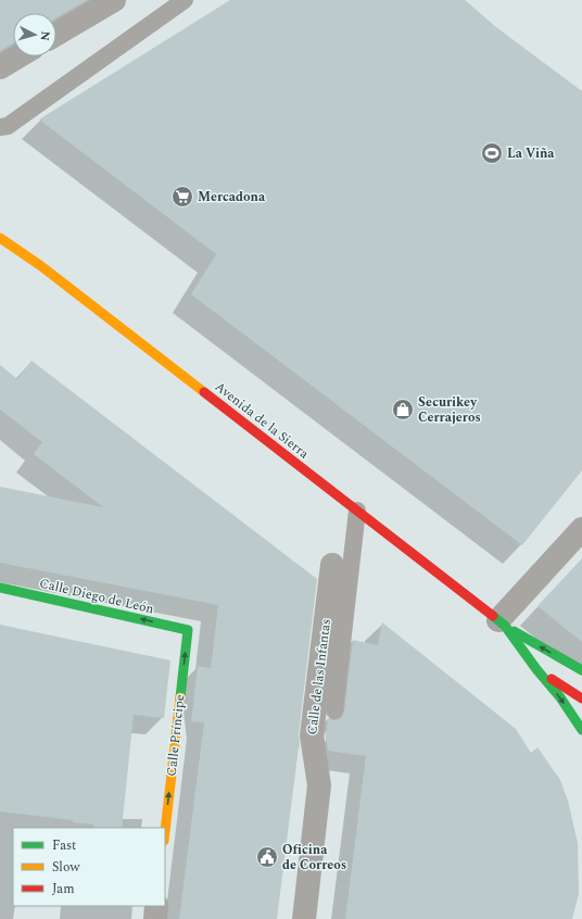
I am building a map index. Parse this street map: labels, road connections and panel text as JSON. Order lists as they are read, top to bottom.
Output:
{
  "streets": {
    "street": [
      "Avenida de la Sierra",
      "Calle Diego de León",
      "Calle de las Infantas",
      "Calle Príncipe"
    ]
  },
  "crossings": [
    ["Calle Diego de León", "Calle Príncipe"]
  ],
  "one_way": ["Calle Diego de León", "Calle Príncipe"],
  "places": {
    "sports": ["La Viña"],
    "supermarket": ["Mercadona"],
    "shop": ["Securikey Cerrajeros"],
    "public building": ["Oficina de Correos"]
  },
  "legend": ["Fast", "Slow", "Jam"],
  "north": "right"
}
